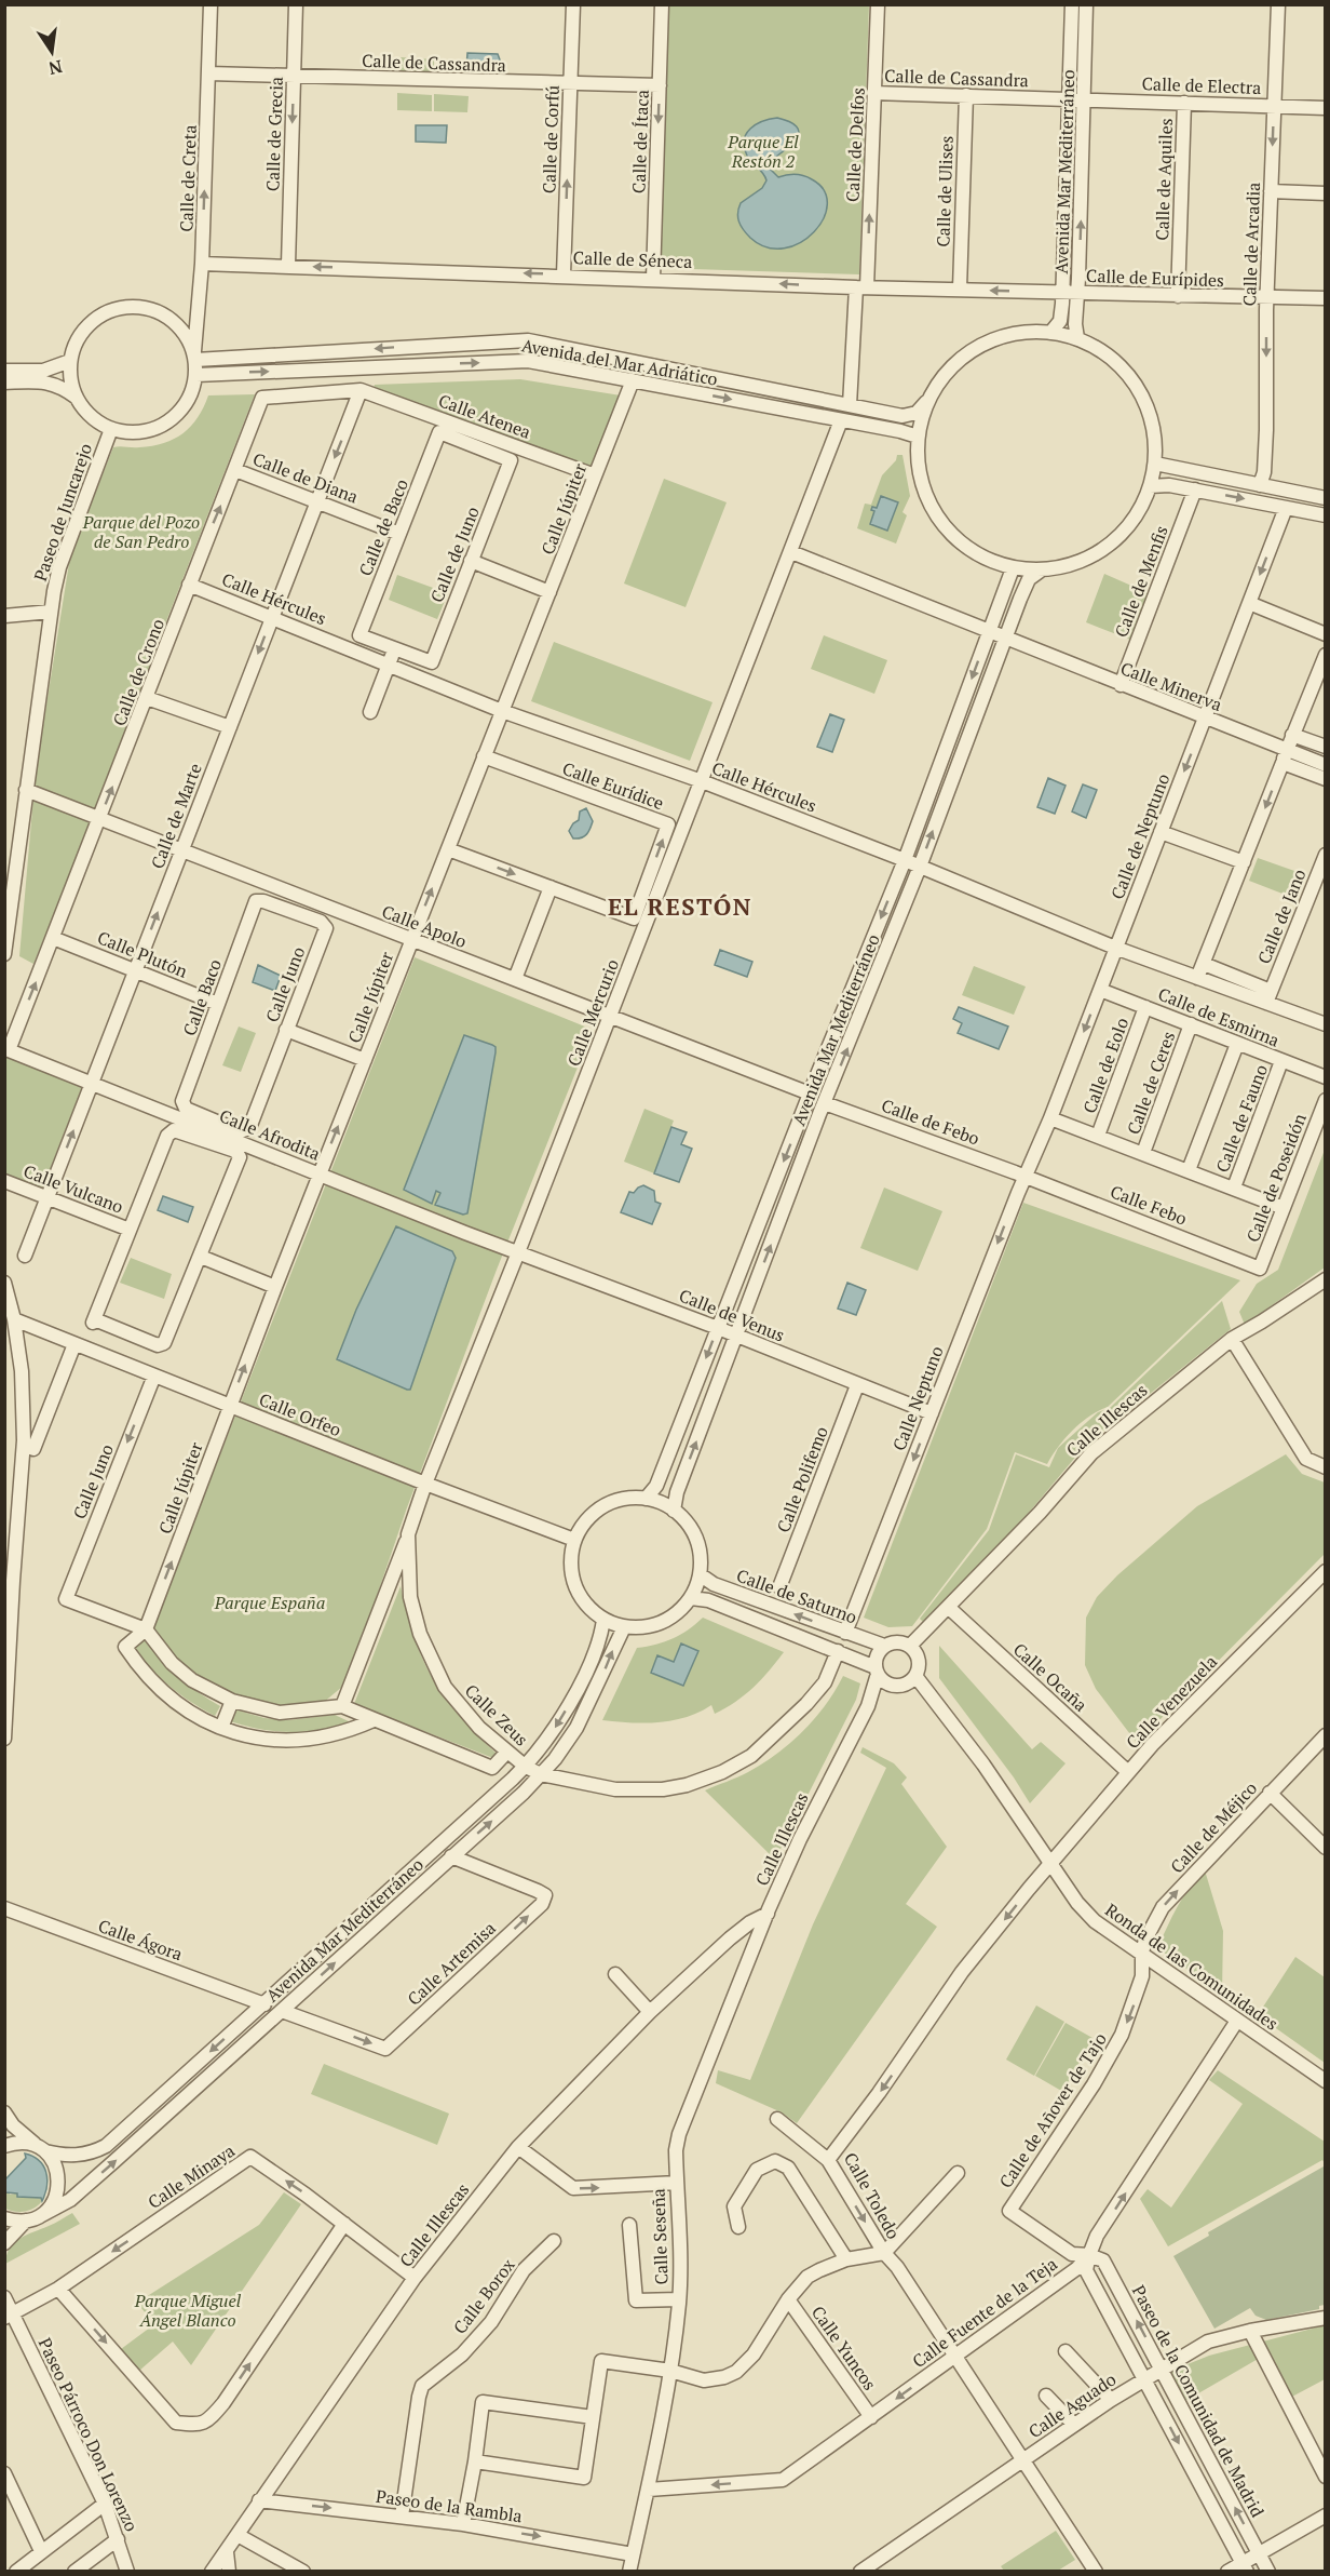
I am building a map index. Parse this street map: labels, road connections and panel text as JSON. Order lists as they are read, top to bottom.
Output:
{
  "streets": {
    "street": [
      "Calle de Cassandra",
      "Calle de Electra",
      "Calle de Grecia",
      "Calle de Corfú",
      "Calle de Ítaca",
      "Calle de Delfos",
      "Avenida Mar Mediterráneo",
      "Calle de Creta",
      "Calle de Aquiles",
      "Calle de Ulises",
      "Calle de Arcadia",
      "Calle de Séneca",
      "Calle de Eurípides",
      "Avenida del Mar Adriático",
      "Calle Atenea",
      "Calle de Diana",
      "Calle Júpiter",
      "Paseo de Juncarejo",
      "Calle de Baco",
      "Calle de Juno",
      "Calle de Menfis",
      "Calle Hércules",
      "Calle de Crono",
      "Calle Minerva",
      "Calle Eurídice",
      "Calle de Marte",
      "Calle de Neptuno",
      "Calle de Jano",
      "Calle Apolo",
      "Calle Plutón",
      "Calle Juno",
      "Calle Baco",
      "Calle Mercurio",
      "Calle de Esmirna",
      "Calle de Eolo",
      "Calle de Ceres",
      "Calle de Fauno",
      "Calle de Febo",
      "Calle Afrodita",
      "Calle de Poseidón",
      "Calle Vulcano",
      "Calle Febo",
      "Calle de Venus",
      "Calle Neptuno",
      "Calle Orfeo",
      "Calle Illescas",
      "Calle Polifemo",
      "Calle de Saturno",
      "Calle Ocaña",
      "Calle Venezuela",
      "Calle Zeus",
      "Calle de Méjico",
      "Calle Ágora",
      "Calle Artemisa",
      "Ronda de las Comunidades",
      "Calle de Añover de Tajo",
      "Calle Minaya",
      "Calle Toledo",
      "Calle Seseña",
      "Calle Borox",
      "Calle Fuente de la Teja",
      "Calle Yuncos",
      "Paseo de la Comunidad de Madrid",
      "Calle Aguado",
      "Paseo Párroco Don Lorenzo",
      "Paseo de la Rambla"
    ]
  },
  "crossings": [
    ["Calle de Cassandra", "Calle de Electra"],
    ["Calle de Cassandra", "Calle de Grecia"],
    ["Calle de Cassandra", "Calle de Corfú"],
    ["Calle de Cassandra", "Calle de Ítaca"],
    ["Calle de Cassandra", "Calle de Delfos"],
    ["Calle de Cassandra", "Avenida Mar Mediterráneo"],
    ["Calle de Cassandra", "Calle de Creta"],
    ["Calle de Cassandra", "Calle de Ulises"],
    ["Calle de Electra", "Avenida Mar Mediterráneo"],
    ["Calle de Electra", "Calle de Aquiles"],
    ["Calle de Electra", "Calle de Arcadia"],
    ["Calle de Grecia", "Calle de Séneca"],
    ["Calle de Corfú", "Calle de Séneca"],
    ["Calle de Ítaca", "Calle de Séneca"],
    ["Calle de Delfos", "Calle de Séneca"],
    ["Calle de Delfos", "Avenida del Mar Adriático"],
    ["Avenida Mar Mediterráneo", "Calle de Séneca"],
    ["Avenida Mar Mediterráneo", "Calle de Eurípides"],
    ["Avenida Mar Mediterráneo", "Calle Hércules"],
    ["Avenida Mar Mediterráneo", "Calle Minerva"],
    ["Avenida Mar Mediterráneo", "Calle Apolo"],
    ["Avenida Mar Mediterráneo", "Calle de Febo"],
    ["Avenida Mar Mediterráneo", "Calle de Venus"],
    ["Avenida Mar Mediterráneo", "Calle Orfeo"],
    ["Avenida Mar Mediterráneo", "Calle de Saturno"],
    ["Avenida Mar Mediterráneo", "Calle Zeus"],
    ["Avenida Mar Mediterráneo", "Calle Ágora"],
    ["Avenida Mar Mediterráneo", "Calle Artemisa"],
    ["Calle de Creta", "Calle de Séneca"],
    ["Calle de Creta", "Avenida del Mar Adriático"],
    ["Calle de Creta", "Paseo de Juncarejo"],
    ["Calle de Aquiles", "Calle de Eurípides"],
    ["Calle de Ulises", "Calle de Séneca"],
    ["Calle de Arcadia", "Calle de Eurípides"],
    ["Calle de Séneca", "Calle de Eurípides"],
    ["Avenida del Mar Adriático", "Calle Júpiter"],
    ["Avenida del Mar Adriático", "Paseo de Juncarejo"],
    ["Avenida del Mar Adriático", "Calle Mercurio"],
    ["Calle Atenea", "Calle Júpiter"],
    ["Calle Atenea", "Calle de Crono"],
    ["Calle Atenea", "Calle de Marte"],
    ["Calle de Diana", "Calle de Baco"],
    ["Calle de Diana", "Calle de Crono"],
    ["Calle de Diana", "Calle de Marte"],
    ["Calle Júpiter", "Calle Hércules"],
    ["Calle Júpiter", "Calle Eurídice"],
    ["Calle Júpiter", "Calle Apolo"],
    ["Calle Júpiter", "Calle Juno"],
    ["Calle Júpiter", "Calle Afrodita"],
    ["Calle Júpiter", "Calle Orfeo"],
    ["Paseo de Juncarejo", "Calle Apolo"],
    ["Calle de Baco", "Calle de Juno"],
    ["Calle de Menfis", "Calle Minerva"],
    ["Calle Hércules", "Calle de Crono"],
    ["Calle Hércules", "Calle de Marte"],
    ["Calle Hércules", "Calle de Neptuno"],
    ["Calle Hércules", "Calle de Jano"],
    ["Calle Hércules", "Calle Mercurio"],
    ["Calle de Crono", "Calle de Marte"],
    ["Calle de Crono", "Calle Apolo"],
    ["Calle de Crono", "Calle Plutón"],
    ["Calle de Crono", "Calle Afrodita"],
    ["Calle Minerva", "Calle de Neptuno"],
    ["Calle Eurídice", "Calle Mercurio"],
    ["Calle de Marte", "Calle Apolo"],
    ["Calle de Marte", "Calle Plutón"],
    ["Calle de Marte", "Calle Afrodita"],
    ["Calle de Marte", "Calle Vulcano"],
    ["Calle de Neptuno", "Calle de Esmirna"],
    ["Calle de Neptuno", "Calle de Febo"],
    ["Calle de Neptuno", "Calle Febo"],
    ["Calle de Neptuno", "Calle Neptuno"],
    ["Calle Apolo", "Calle Mercurio"],
    ["Calle Plutón", "Calle Baco"],
    ["Calle Juno", "Calle Baco"],
    ["Calle Juno", "Calle Afrodita"],
    ["Calle Juno", "Calle Orfeo"],
    ["Calle Baco", "Calle Afrodita"],
    ["Calle Mercurio", "Calle Afrodita"],
    ["Calle Mercurio", "Calle de Venus"],
    ["Calle Mercurio", "Calle Orfeo"],
    ["Calle Mercurio", "Calle Zeus"],
    ["Calle de Esmirna", "Calle de Eolo"],
    ["Calle de Esmirna", "Calle de Ceres"],
    ["Calle de Esmirna", "Calle de Fauno"],
    ["Calle de Febo", "Calle Febo"],
    ["Calle de Febo", "Calle Neptuno"],
    ["Calle Afrodita", "Calle Vulcano"],
    ["Calle Afrodita", "Calle de Venus"],
    ["Calle de Poseidón", "Calle Febo"],
    ["Calle Febo", "Calle Neptuno"],
    ["Calle de Venus", "Calle Neptuno"],
    ["Calle de Venus", "Calle Polifemo"],
    ["Calle Neptuno", "Calle de Saturno"],
    ["Calle Orfeo", "Calle de Saturno"],
    ["Calle Orfeo", "Calle Zeus"],
    ["Calle Illescas", "Calle de Saturno"],
    ["Calle Illescas", "Calle Ocaña"],
    ["Calle Illescas", "Ronda de las Comunidades"],
    ["Calle Illescas", "Calle Minaya"],
    ["Calle Illescas", "Calle Seseña"],
    ["Calle Illescas", "Paseo de la Rambla"],
    ["Calle de Saturno", "Calle Zeus"],
    ["Calle de Saturno", "Ronda de las Comunidades"],
    ["Calle Ocaña", "Calle Venezuela"],
    ["Calle Venezuela", "Ronda de las Comunidades"],
    ["Calle Venezuela", "Calle Toledo"],
    ["Calle de Méjico", "Ronda de las Comunidades"],
    ["Calle de Méjico", "Calle de Añover de Tajo"],
    ["Ronda de las Comunidades", "Calle de Añover de Tajo"],
    ["Ronda de las Comunidades", "Calle Toledo"],
    ["Ronda de las Comunidades", "Calle Fuente de la Teja"],
    ["Calle de Añover de Tajo", "Paseo de la Comunidad de Madrid"],
    ["Calle Minaya", "Paseo Párroco Don Lorenzo"],
    ["Calle Toledo", "Calle Fuente de la Teja"],
    ["Calle Toledo", "Calle Aguado"],
    ["Calle Seseña", "Calle Fuente de la Teja"],
    ["Calle Seseña", "Paseo de la Rambla"],
    ["Calle Borox", "Paseo de la Rambla"],
    ["Calle Fuente de la Teja", "Calle Yuncos"],
    ["Calle Fuente de la Teja", "Paseo de la Comunidad de Madrid"],
    ["Paseo de la Comunidad de Madrid", "Calle Aguado"]
  ],
  "one_way": [
    "Calle de Grecia",
    "Calle de Corfú",
    "Calle de Ítaca",
    "Calle de Delfos",
    "Calle de Creta",
    "Calle de Arcadia",
    "Calle de Séneca",
    "Calle Júpiter",
    "Calle de Crono",
    "Calle Neptuno",
    "Calle de Méjico",
    "Calle de Añover de Tajo",
    "Calle Minaya",
    "Calle Toledo",
    "Paseo de la Rambla"
  ],
  "districts": ["EL RESTÓN"],
  "parks": [
    "Parque El Restón 2",
    "Parque del Pozo de San Pedro",
    "Parque España",
    "Parque Miguel Ángel Blanco"
  ],
  "north": "bottom"
}
